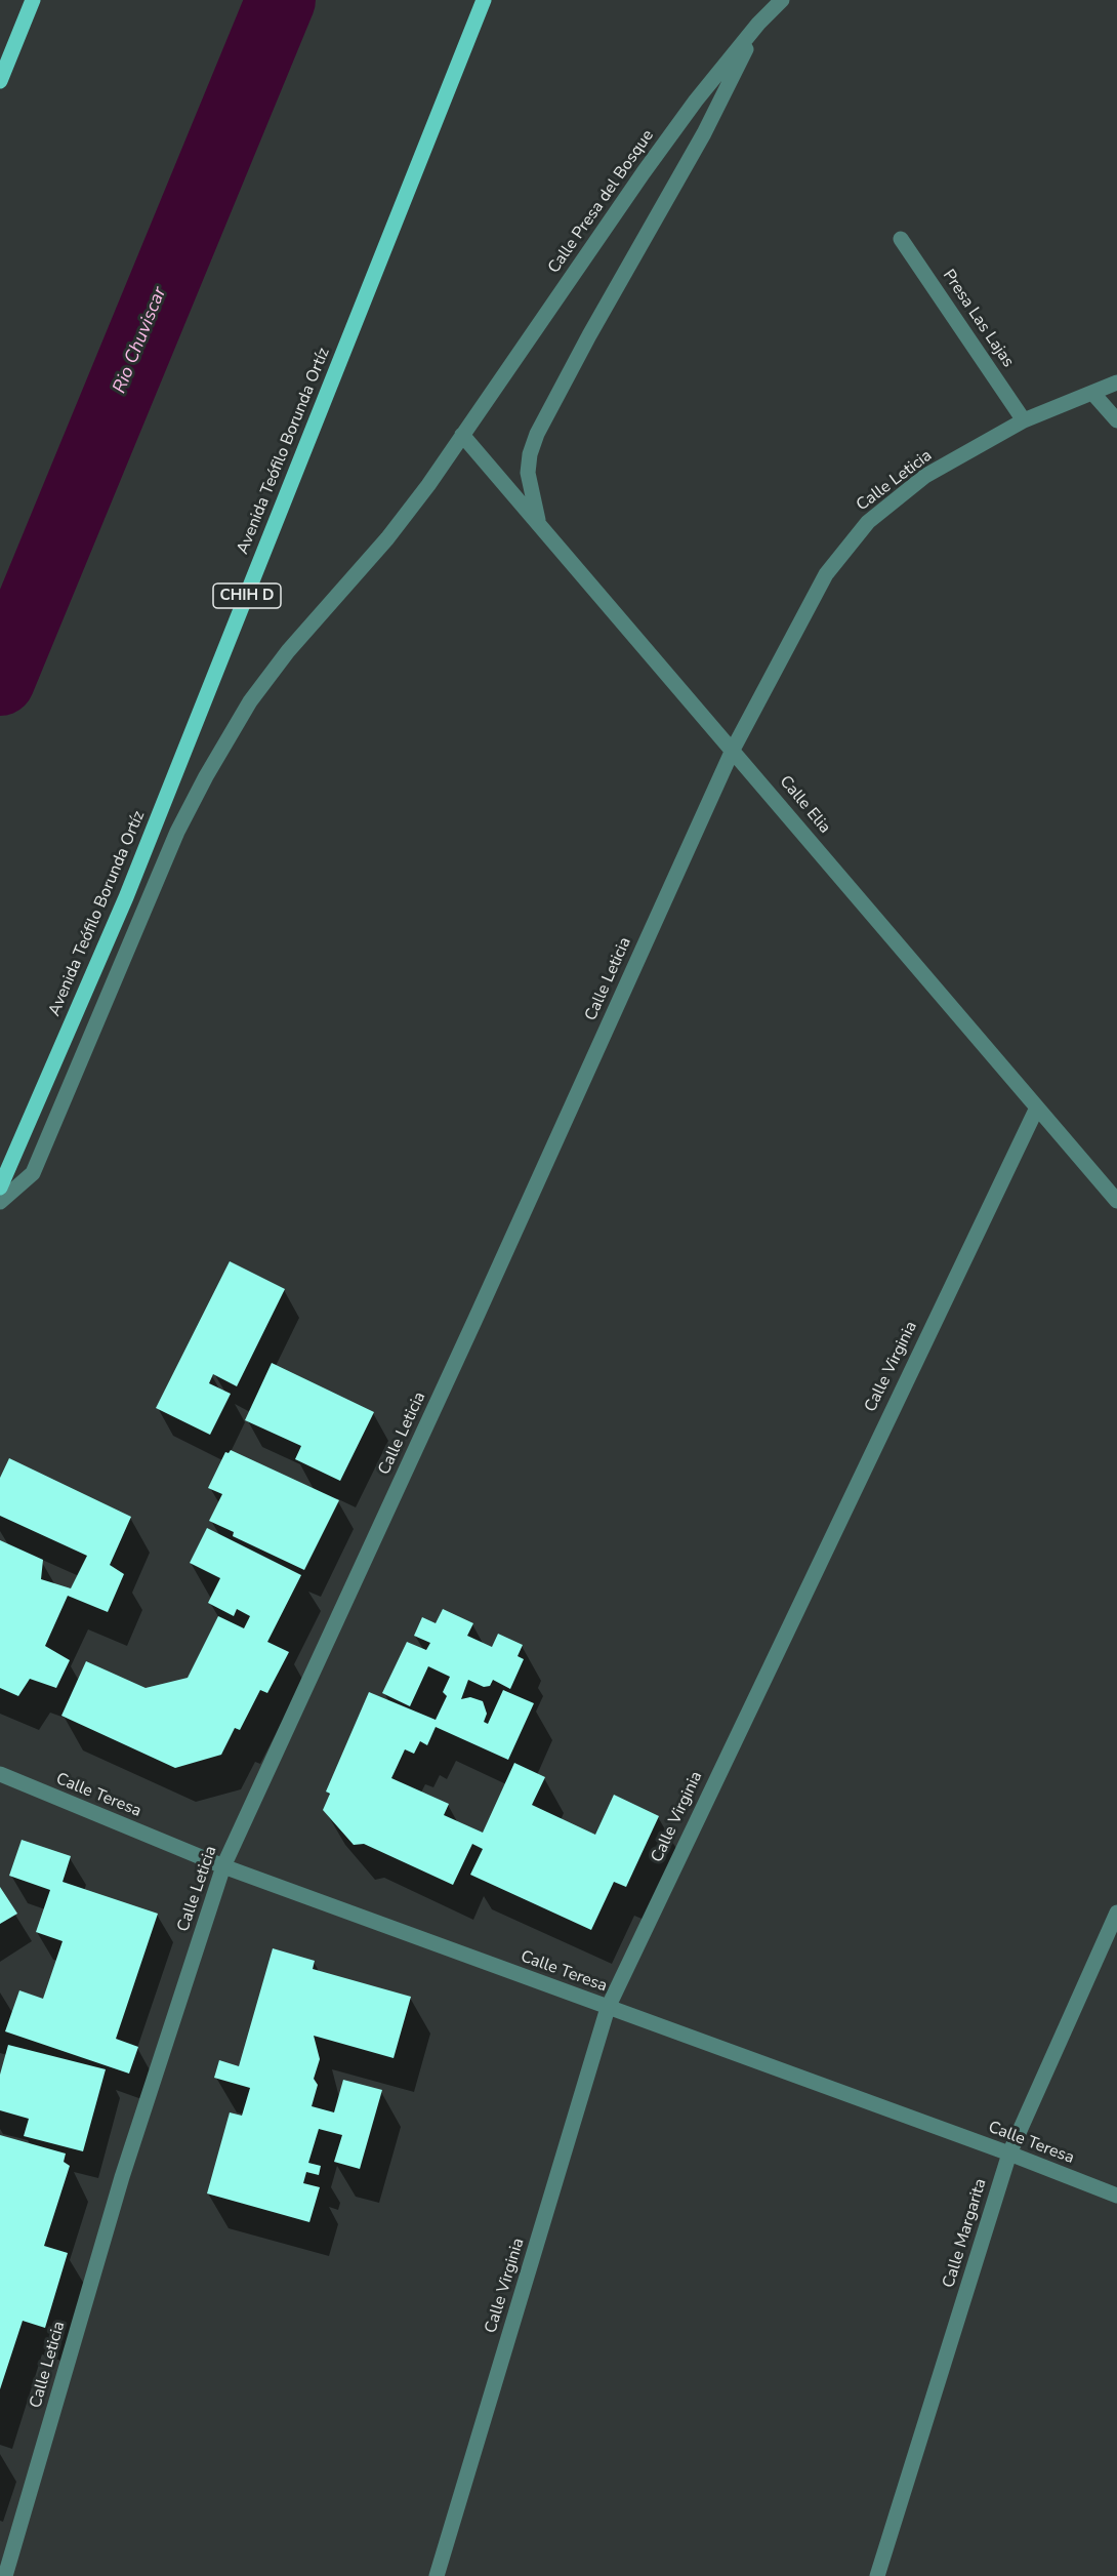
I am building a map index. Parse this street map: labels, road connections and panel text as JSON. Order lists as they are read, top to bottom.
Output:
{
  "streets": {
    "main road": ["Avenida Teófilo Borunda Ortíz", "CHIH D"],
    "street": [
      "Calle Presa del Bosque",
      "Presa Las Lajas",
      "Calle Leticia",
      "Calle Elia",
      "Calle Virginia",
      "Calle Teresa",
      "Calle Margarita"
    ]
  },
  "crossings": [
    ["Calle Presa del Bosque", "Calle Elia"],
    ["Presa Las Lajas", "Calle Leticia"],
    ["Calle Leticia", "Calle Elia"],
    ["Calle Leticia", "Calle Teresa"],
    ["Calle Elia", "Calle Virginia"],
    ["Calle Virginia", "Calle Teresa"],
    ["Calle Teresa", "Calle Margarita"]
  ],
  "water": ["Rio Chuviscar"]
}
